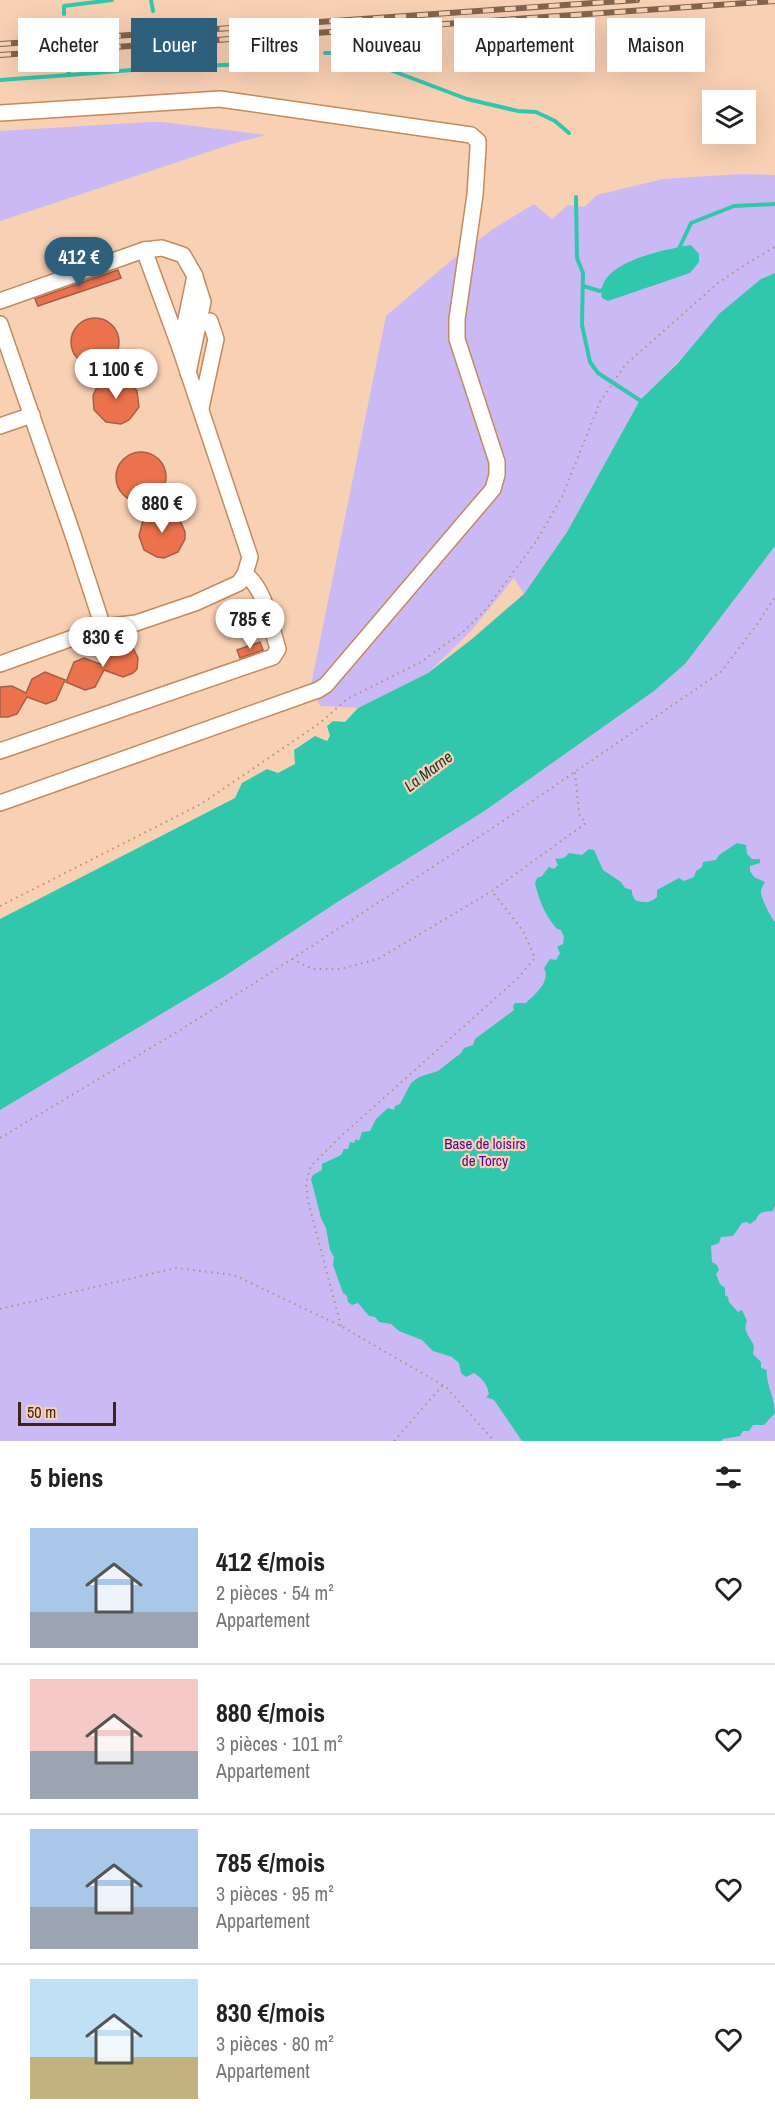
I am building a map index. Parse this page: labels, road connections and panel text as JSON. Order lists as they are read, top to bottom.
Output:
{
  "water": ["La Marne"],
  "parks": ["Base de loisirs de Torcy"],
  "scale_bar": "50 m",
  "page": {
    "chip": [
      "Acheter",
      "Louer",
      "Filtres",
      "Nouveau",
      "Appartement",
      "Maison"
    ],
    "price": [
      "412 €",
      "1 100 €",
      "880 €",
      "785 €",
      "830 €"
    ],
    "scale": "50 m",
    "heading": "5 biens",
    "list": [
      {
        "name": "412 €/mois",
        "note": "2 pièces · 54 m² · Appartement"
      },
      {
        "name": "880 €/mois",
        "note": "3 pièces · 101 m² · Appartement"
      },
      {
        "name": "785 €/mois",
        "note": "3 pièces · 95 m² · Appartement"
      },
      {
        "name": "830 €/mois",
        "note": "3 pièces · 80 m² · Appartement"
      }
    ]
  }
}
